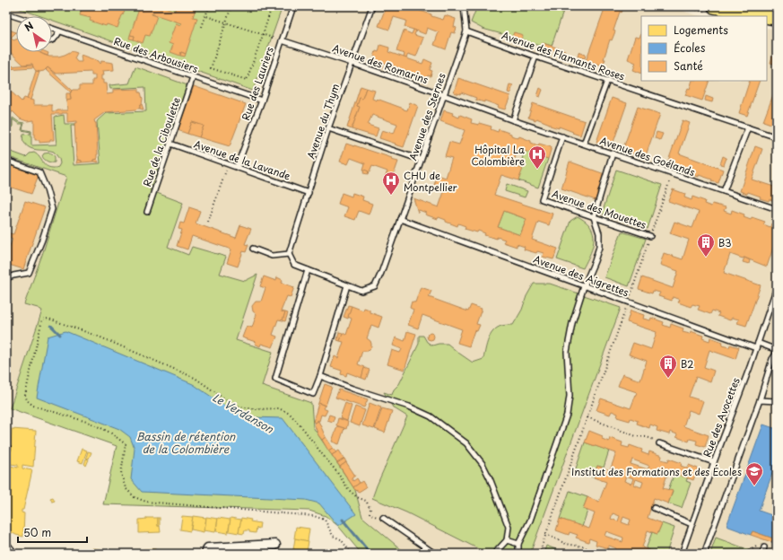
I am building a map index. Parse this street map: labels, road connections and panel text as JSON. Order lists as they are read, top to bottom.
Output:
{
  "streets": {
    "lane": [
      "Rue des Arbousiers",
      "Avenue des Flamants Roses",
      "Avenue des Romarins",
      "Rue des Lauriers",
      "Avenue des Sternes",
      "Avenue du Thym",
      "Rue de la Ciboulette",
      "Avenue des Goélands",
      "Avenue de la Lavande",
      "Avenue des Mouettes",
      "Avenue des Aigrettes",
      "Rue des Avocettes"
    ]
  },
  "crossings": [
    ["Rue des Arbousiers", "Rue des Lauriers"],
    ["Rue des Arbousiers", "Rue de la Ciboulette"],
    ["Avenue des Flamants Roses", "Avenue des Sternes"],
    ["Avenue des Romarins", "Rue des Lauriers"],
    ["Avenue des Romarins", "Avenue des Sternes"],
    ["Avenue des Romarins", "Avenue du Thym"],
    ["Avenue des Romarins", "Avenue des Goélands"],
    ["Rue des Lauriers", "Avenue de la Lavande"],
    ["Avenue des Sternes", "Avenue du Thym"],
    ["Avenue des Sternes", "Avenue des Aigrettes"],
    ["Avenue du Thym", "Avenue de la Lavande"],
    ["Rue de la Ciboulette", "Avenue de la Lavande"],
    ["Avenue des Goélands", "Avenue des Mouettes"],
    ["Avenue des Aigrettes", "Rue des Avocettes"]
  ],
  "water": ["Le Verdanson", "Bassin de rétention de la Colombière"],
  "places": {
    "hospital": ["Hôpital La Colombière", "CHU de Montpellier"],
    "building": ["B3", "B2"],
    "school or university": ["Institut des Formations et des Écoles"]
  },
  "legend": ["Logements", "Écoles", "Santé"],
  "scale_bar": "50 m",
  "north": "top left"
}
